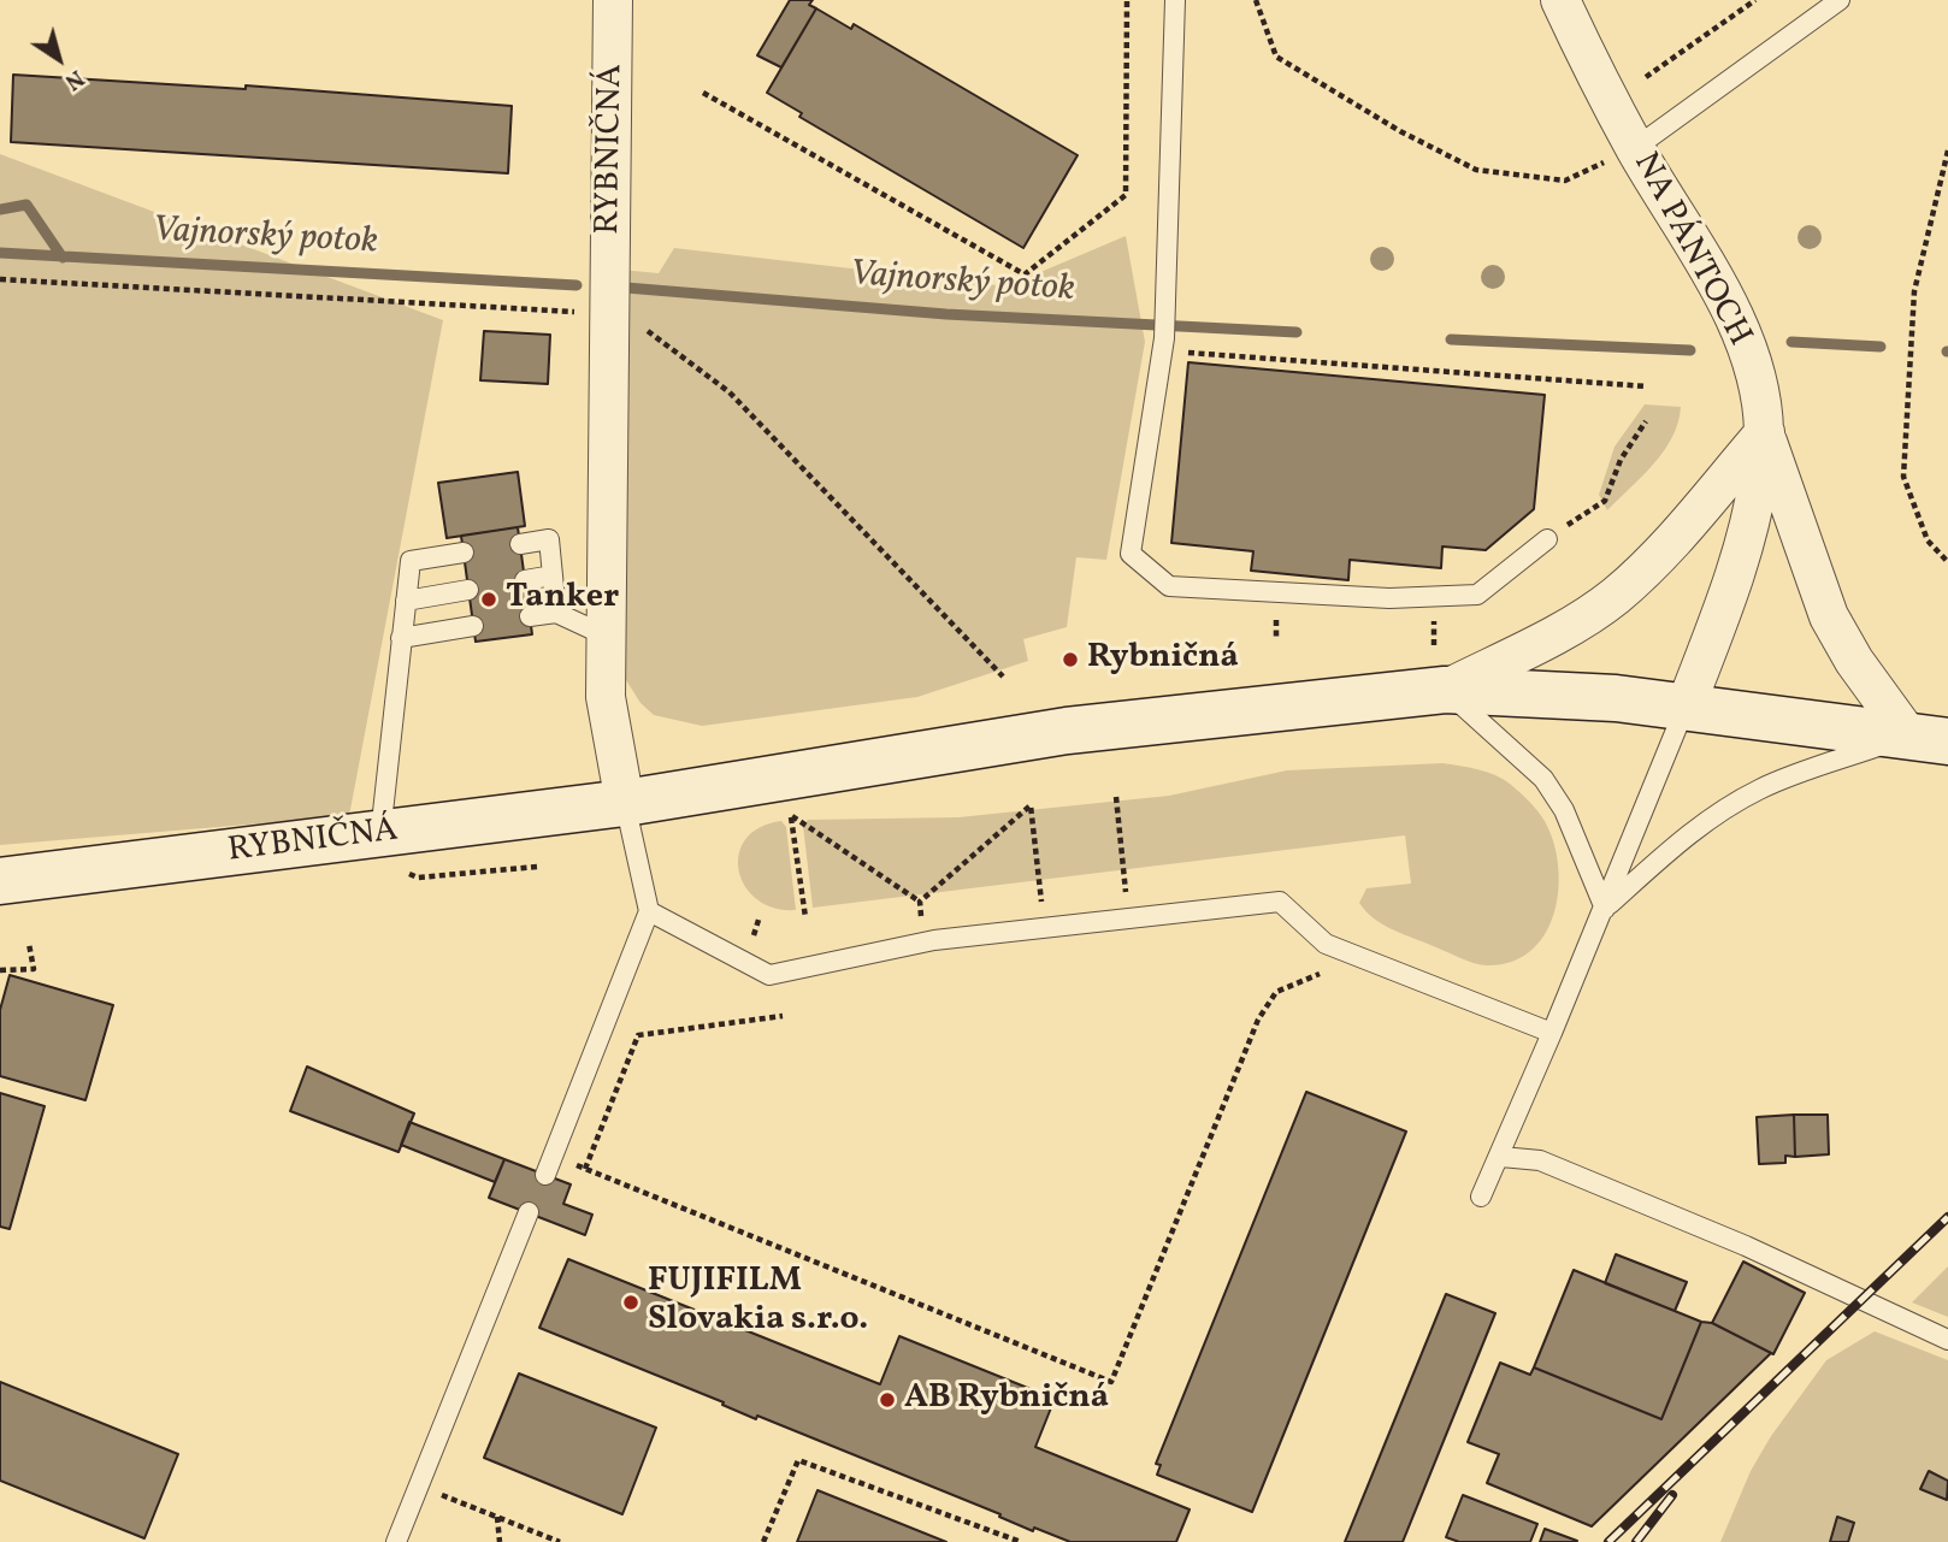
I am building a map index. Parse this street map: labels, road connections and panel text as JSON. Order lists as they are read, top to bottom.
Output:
{
  "streets": {
    "main road": ["RYBNIČNÁ"],
    "street": ["NA PÁNTOCH"]
  },
  "crossings": [
    ["RYBNIČNÁ", "NA PÁNTOCH"]
  ],
  "water": ["Vajnorský potok"],
  "places": [
    "Tanker",
    "Rybničná",
    "FUJIFILM Slovakia s.r.o.",
    "AB Rybničná"
  ],
  "north": "bottom right"
}
